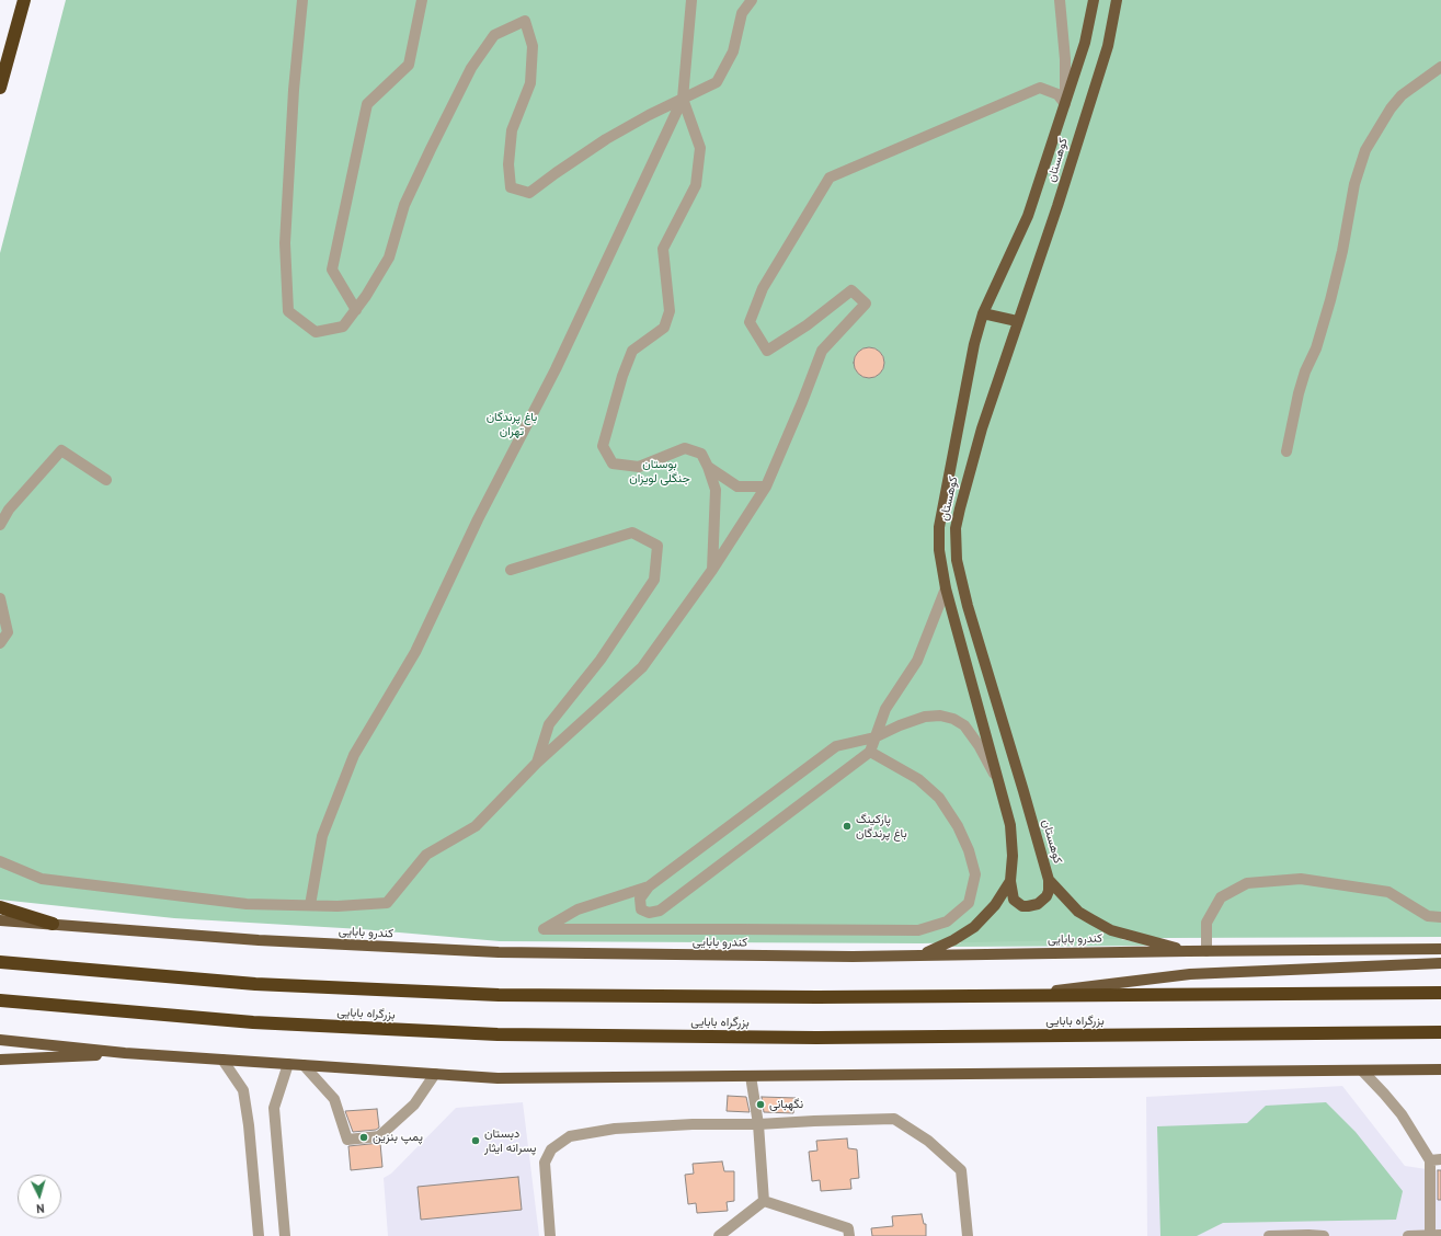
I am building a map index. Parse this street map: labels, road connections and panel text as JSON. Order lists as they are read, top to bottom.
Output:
{
  "streets": {
    "highway": ["بزرگراه بابایی"],
    "main road": ["کوهستان", "کندرو بابایی"]
  },
  "crossings": [
    ["کوهستان", "کندرو بابایی"]
  ],
  "parks": ["باغ پرندگان تهران", "بوستان جنگلی لویزان"],
  "places": [
    "پارکینگ باغ پرندگان",
    "نگهبانی",
    "پمپ بنزین",
    "دبستان پسرانه ایثار"
  ],
  "north": "bottom"
}
